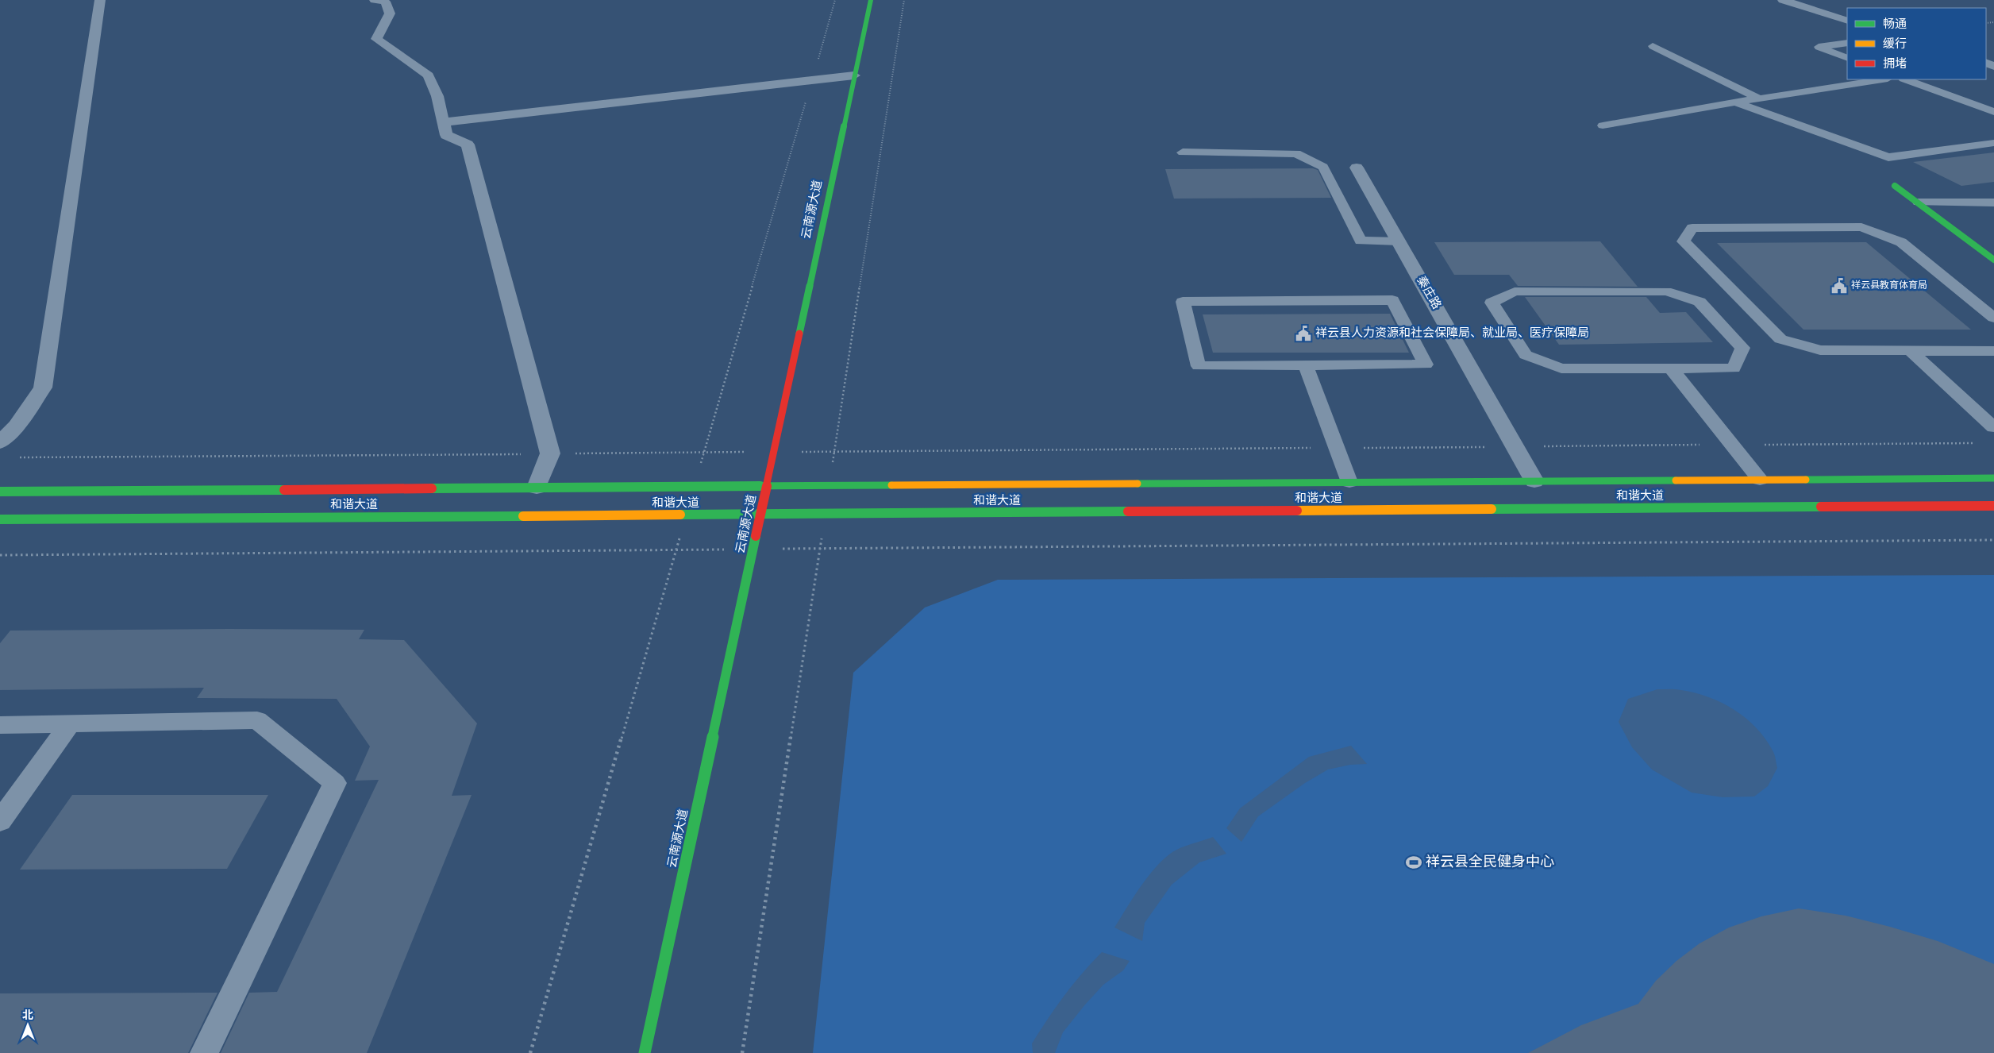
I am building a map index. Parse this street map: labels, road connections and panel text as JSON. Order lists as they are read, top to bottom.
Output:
{
  "streets": {
    "main road": ["云南源大道", "和谐大道"],
    "street": ["秦庄路"]
  },
  "crossings": [
    ["云南源大道", "和谐大道"],
    ["秦庄路", "和谐大道"]
  ],
  "places": {
    "public building": ["祥云县教育体育局", "祥云县人力资源和社会保障局、就业局、医疗保障局"],
    "sports": ["祥云县全民健身中心"]
  },
  "legend": ["畅通", "缓行", "拥堵"],
  "north": "top"
}
